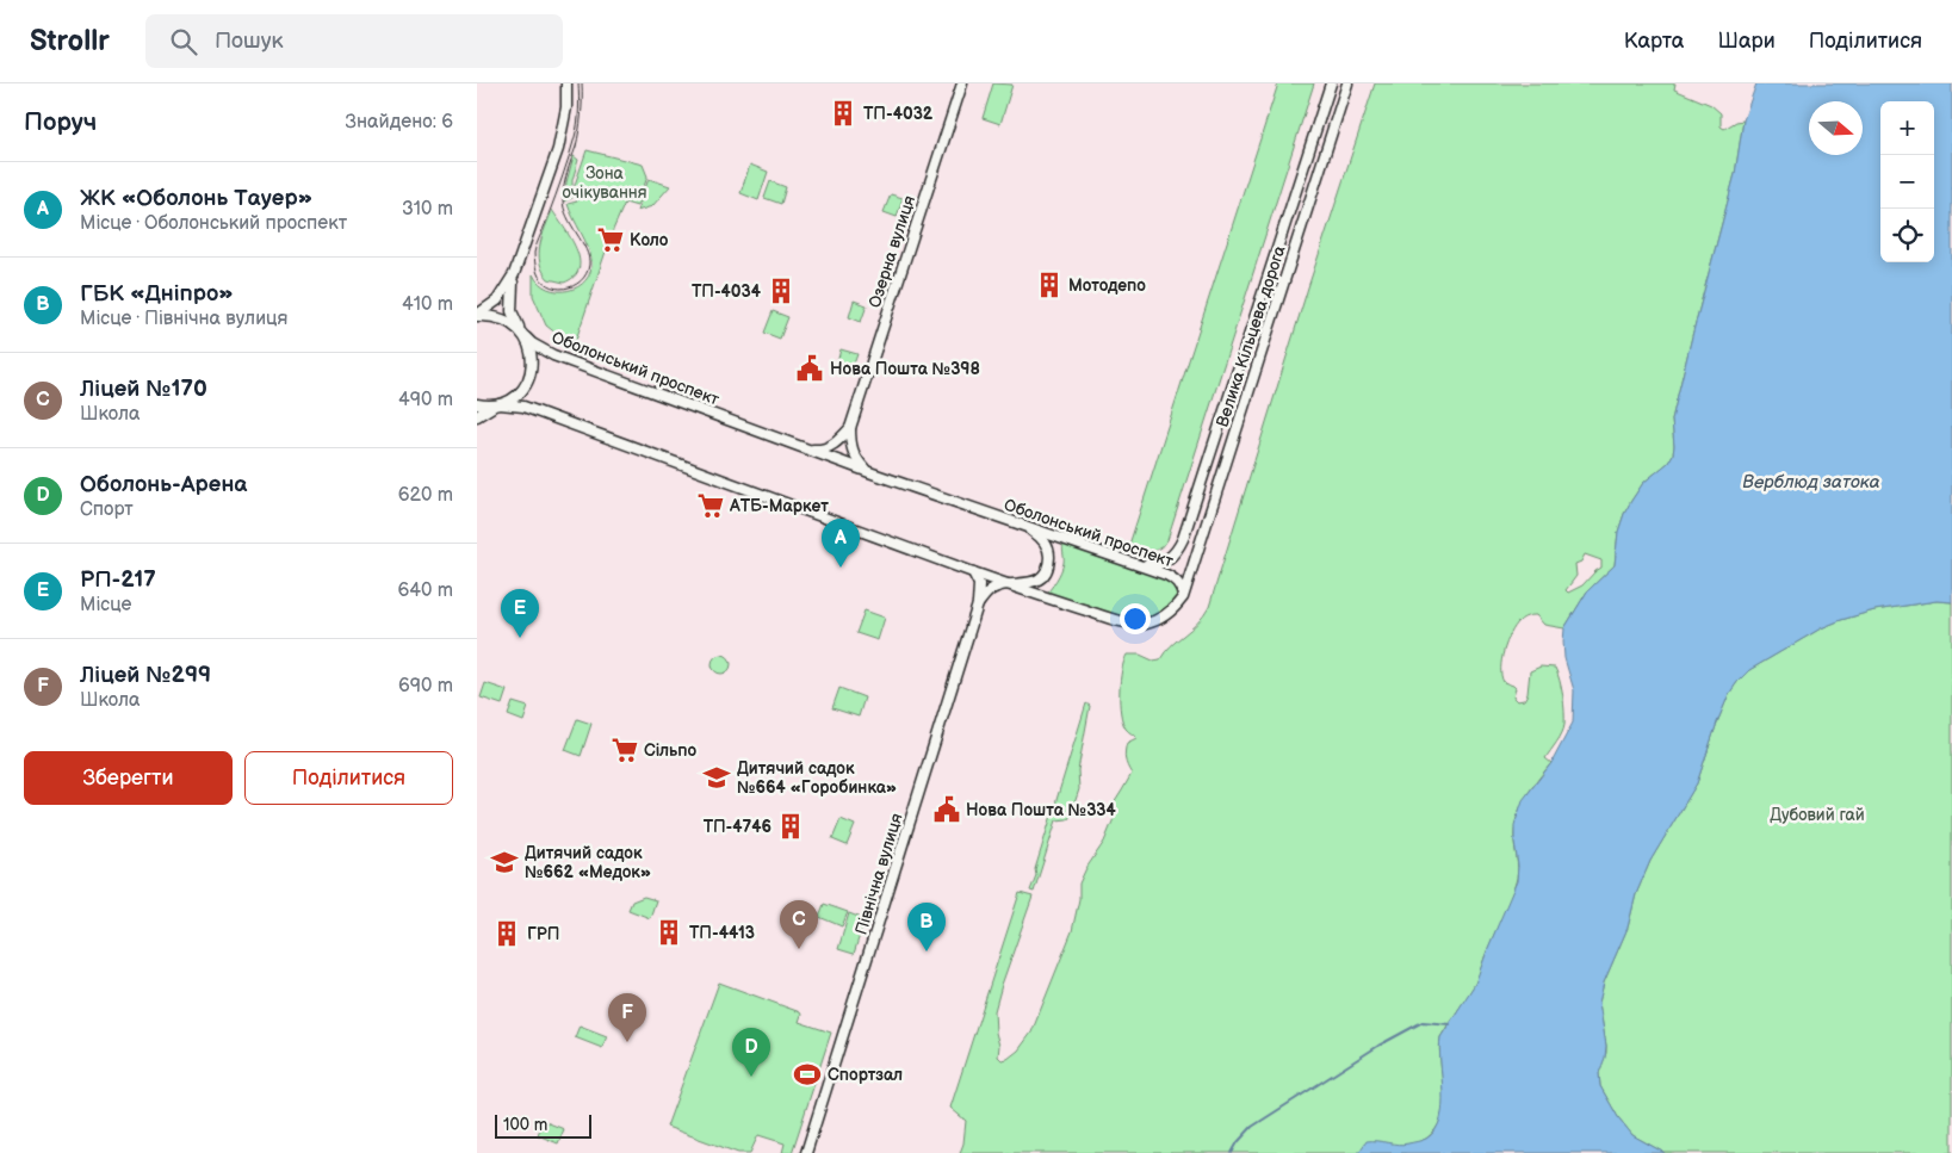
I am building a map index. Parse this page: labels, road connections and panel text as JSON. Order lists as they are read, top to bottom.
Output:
{
  "streets": {
    "main road": [
      "Озерна вулиця",
      "Велика Кільцева дорога",
      "Оболонський проспект",
      "Північна вулиця"
    ]
  },
  "crossings": [
    ["Велика Кільцева дорога", "Оболонський проспект"]
  ],
  "water": ["Верблюд затока"],
  "parks": ["Зона очікування", "Дубовий гай"],
  "places": {
    "building": [
      "ТП-4032",
      "Мотодепо",
      "ТП-4034",
      "ТП-4746",
      "ТП-4413",
      "ГРП"
    ],
    "supermarket": ["Коло", "АТБ-Маркет", "Сільпо"],
    "public building": ["Нова Пошта №398", "Нова Пошта №334"],
    "school or university": ["Дитячий садок №664 «Горобинка»", "Дитячий садок №662 «Медок»"],
    "sports": ["Спортзал"]
  },
  "scale_bar": "100 m",
  "north": "right",
  "page": {
    "header": "Strollr",
    "search": "Пошук",
    "nav": ["Карта", "Шари", "Поділитися"],
    "heading": ["Поруч", "Знайдено: 6"],
    "map_buttons": ["+", "−"],
    "list": [
      {
        "mark": "A",
        "name": "ЖК «Оболонь Тауер»",
        "note": "Місце · Оболонський проспект",
        "value": "310 m"
      },
      {
        "mark": "B",
        "name": "ГБК «Дніпро»",
        "note": "Місце · Північна вулиця",
        "value": "410 m"
      },
      {
        "mark": "C",
        "name": "Ліцей №170",
        "note": "Школа",
        "value": "490 m"
      },
      {
        "mark": "D",
        "name": "Оболонь-Арена",
        "note": "Спорт",
        "value": "620 m"
      },
      {
        "mark": "E",
        "name": "РП-217",
        "note": "Місце",
        "value": "640 m"
      },
      {
        "mark": "F",
        "name": "Ліцей №299",
        "note": "Школа",
        "value": "690 m"
      }
    ],
    "pins": [
      "A",
      "E",
      "C",
      "B",
      "F",
      "D"
    ],
    "buttons": ["Зберегти", "Поділитися"],
    "scale": "100 m"
  }
}
